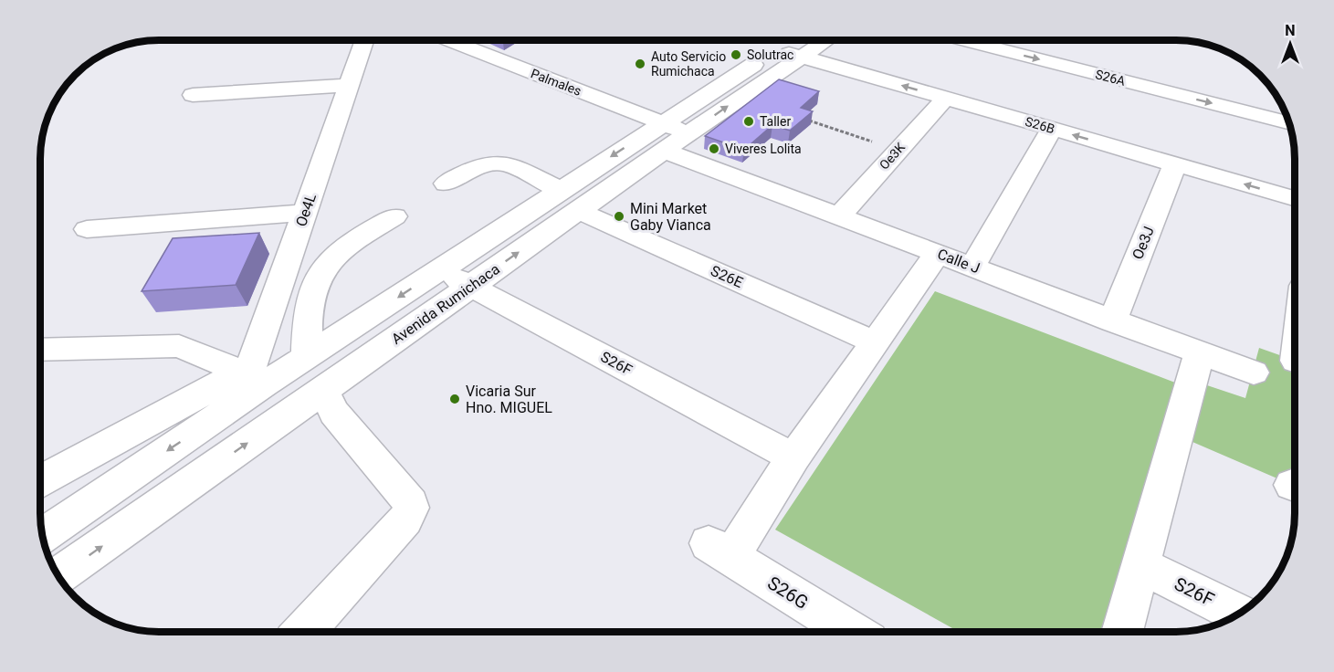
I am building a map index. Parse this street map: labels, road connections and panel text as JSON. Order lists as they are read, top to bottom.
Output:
{
  "streets": {
    "street": [
      "S26A",
      "Palmales",
      "S26B",
      "Oe3K",
      "Oe4L",
      "Oe3J",
      "Calle J",
      "S26E",
      "Avenida Rumichaca",
      "S26F",
      "S26G"
    ]
  },
  "crossings": [
    ["Palmales", "Calle J"],
    ["Palmales", "Avenida Rumichaca"],
    ["S26B", "Oe3K"],
    ["S26B", "Oe3J"],
    ["S26B", "Avenida Rumichaca"],
    ["Oe3K", "Calle J"],
    ["Oe4L", "Avenida Rumichaca"],
    ["Oe3J", "Calle J"],
    ["Calle J", "Avenida Rumichaca"],
    ["S26E", "Avenida Rumichaca"],
    ["Avenida Rumichaca", "S26F"],
    ["S26F", "S26G"]
  ],
  "one_way": ["S26A", "S26B"],
  "places": [
    "Solutrac",
    "Auto Servicio Rumichaca",
    "Taller",
    "Viveres Lolita",
    "Mini Market Gaby Vianca",
    "Vicaria Sur Hno. MIGUEL"
  ],
  "north": "top"
}
